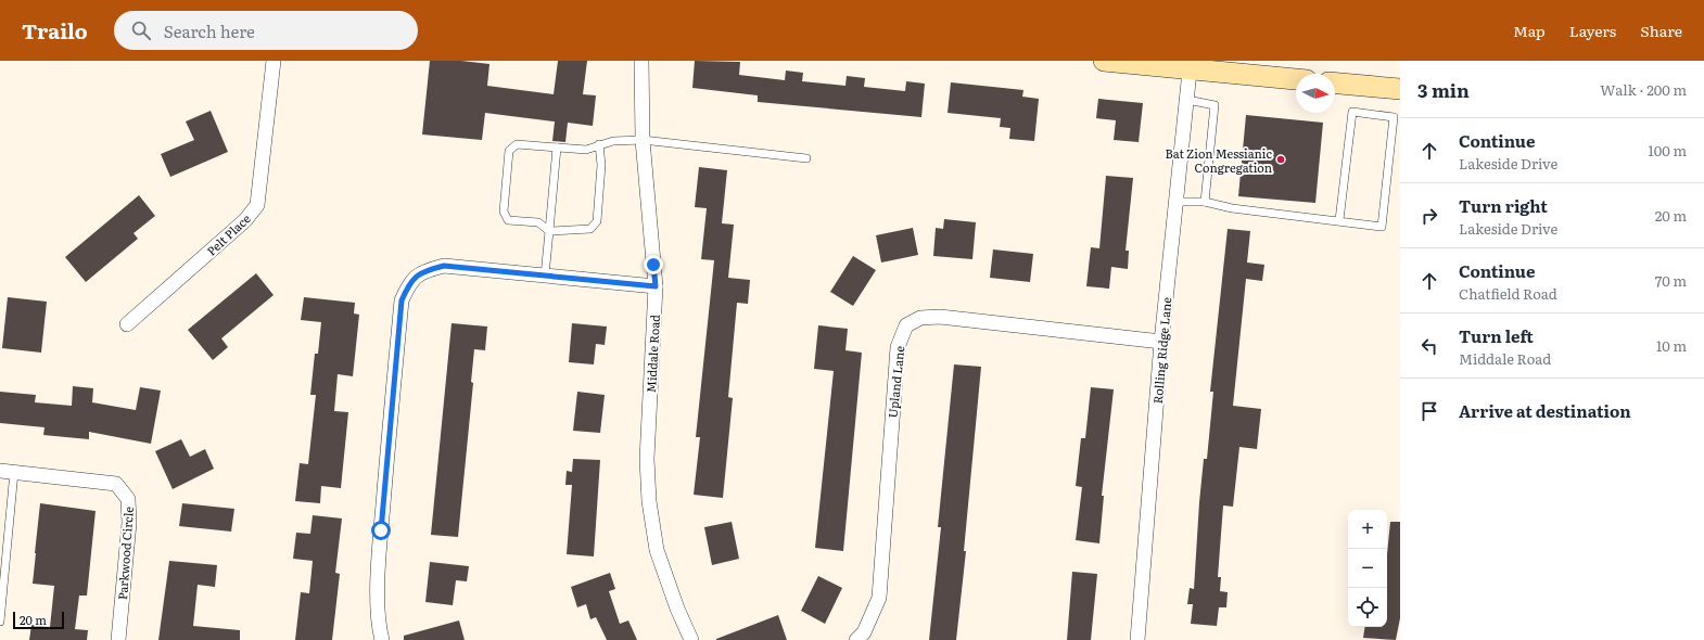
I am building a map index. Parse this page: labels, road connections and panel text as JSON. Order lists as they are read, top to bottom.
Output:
{
  "streets": {
    "street": [
      "Pelt Place",
      "Rolling Ridge Lane",
      "Middale Road",
      "Upland Lane",
      "Parkwood Circle"
    ]
  },
  "crossings": [
    ["Rolling Ridge Lane", "Upland Lane"]
  ],
  "places": ["Bat Zion Messianic Congregation"],
  "scale_bar": "20 m",
  "north": "right",
  "page": {
    "header": "Trailo",
    "search": "Search here",
    "nav": ["Map", "Layers", "Share"],
    "heading": ["3 min", "Walk · 200 m"],
    "list": [
      ["Continue", "Lakeside Drive", "100 m"],
      ["Turn right", "Lakeside Drive", "20 m"],
      ["Continue", "Chatfield Road", "70 m"],
      ["Turn left", "Middale Road", "10 m"],
      "Arrive at destination"
    ],
    "map_buttons": ["+", "−"],
    "scale": "20 m"
  }
}
